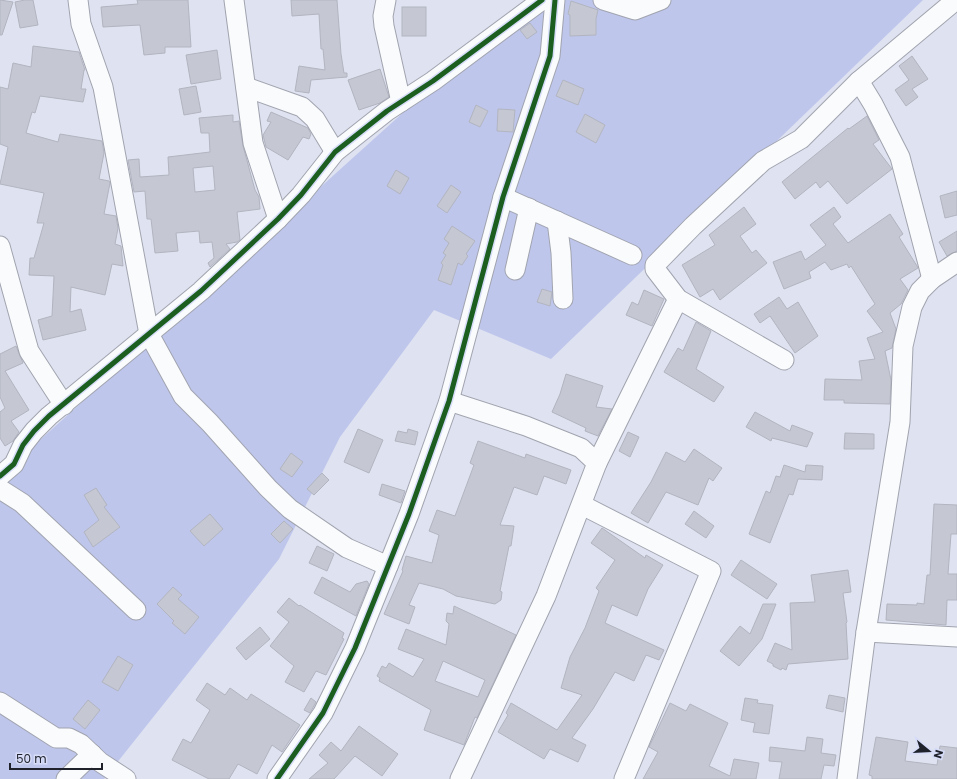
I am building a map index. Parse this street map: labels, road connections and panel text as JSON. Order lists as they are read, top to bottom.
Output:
{
  "scale_bar": "50 m",
  "north": "right"
}
